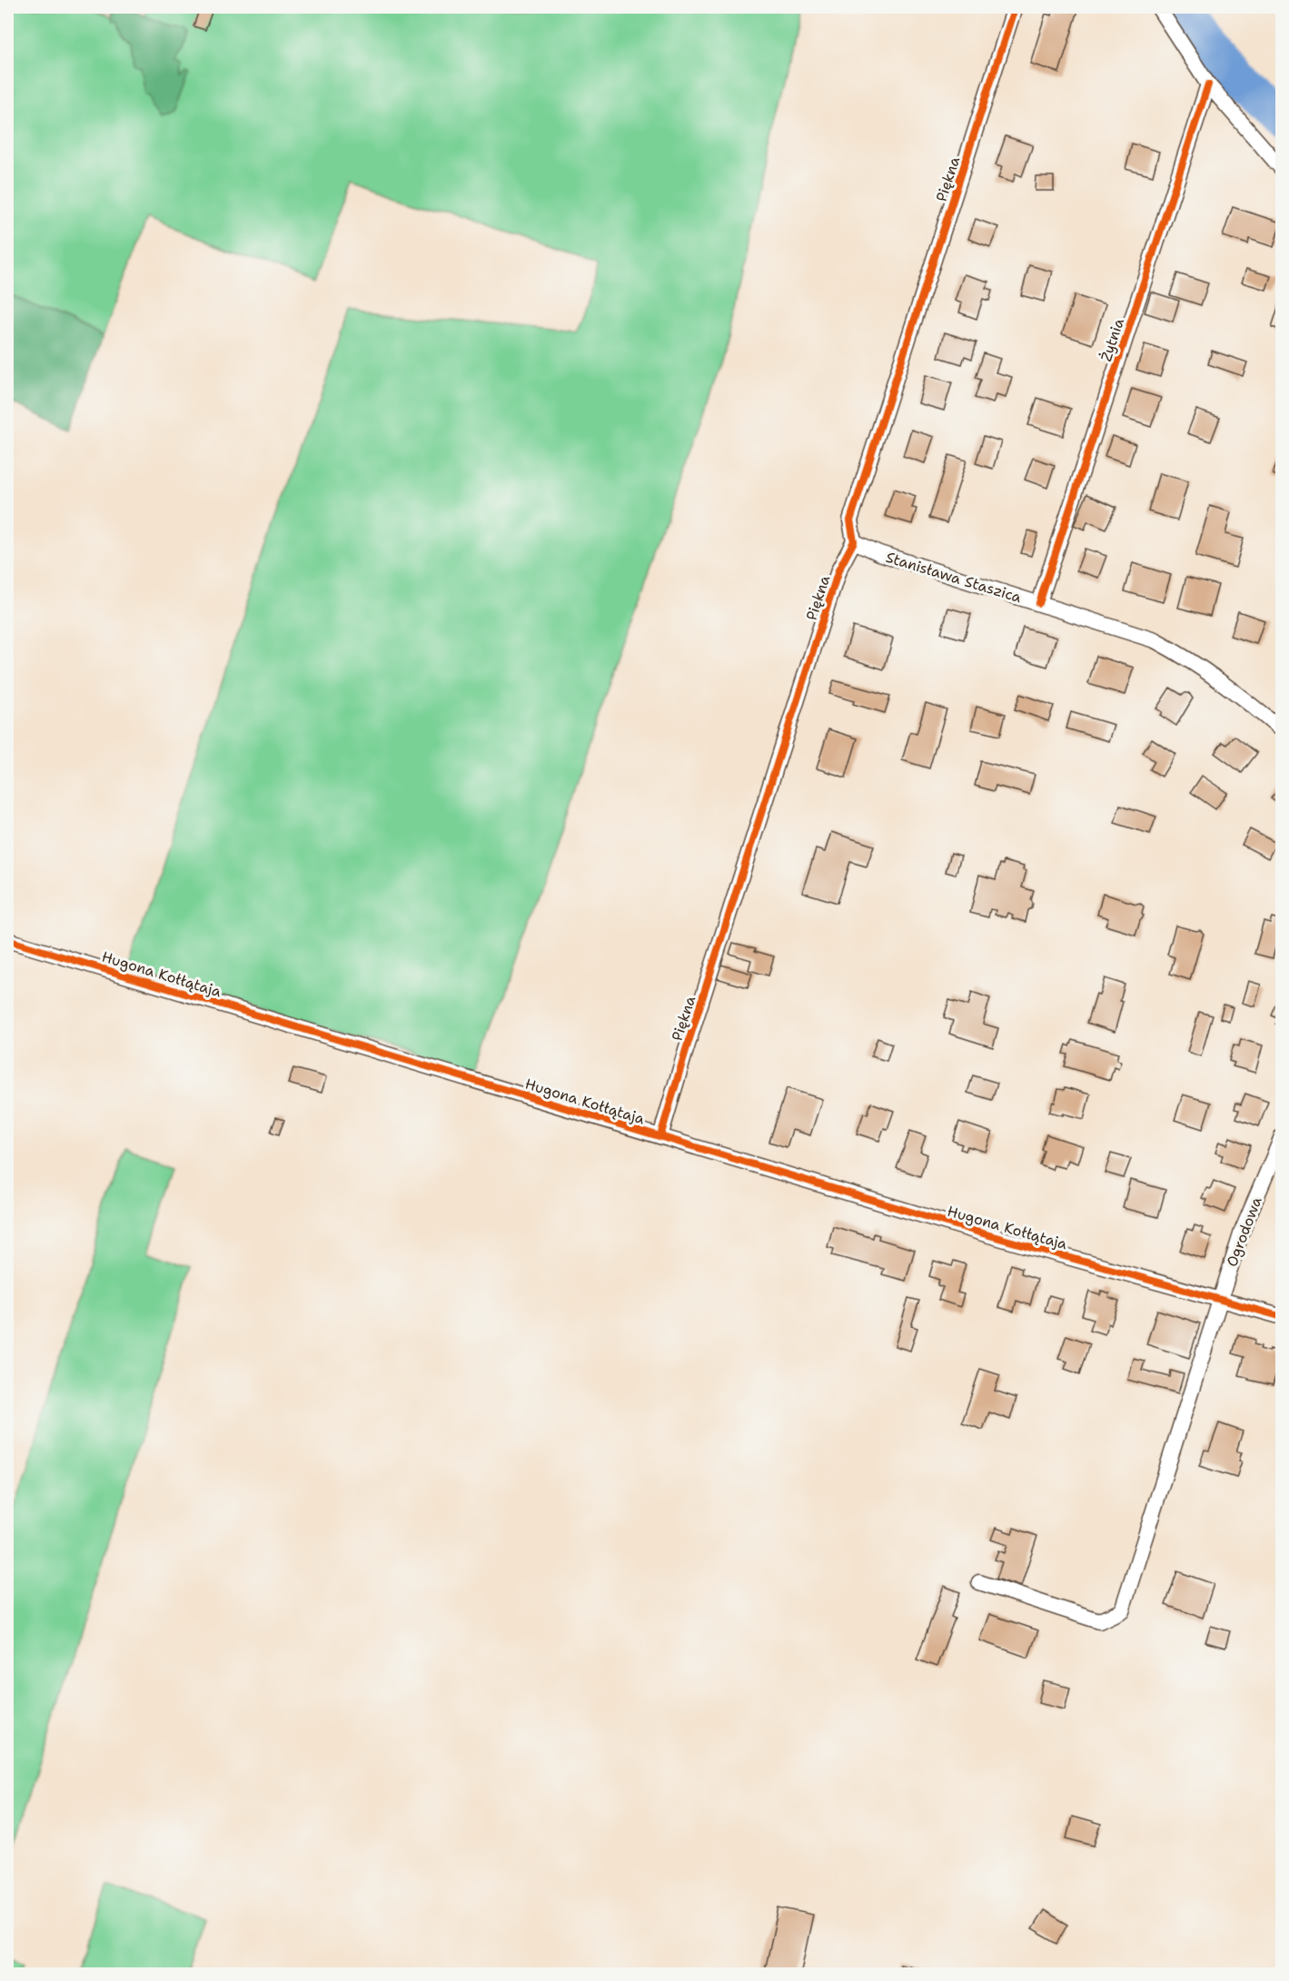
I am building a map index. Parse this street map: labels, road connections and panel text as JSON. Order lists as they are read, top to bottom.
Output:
{
  "streets": {
    "street": [
      "Piękna",
      "Żytnia",
      "Stanisława Staszica",
      "Hugona Kołłątaja",
      "Ogrodowa"
    ]
  },
  "crossings": [
    ["Piękna", "Stanisława Staszica"],
    ["Piękna", "Hugona Kołłątaja"],
    ["Żytnia", "Stanisława Staszica"],
    ["Hugona Kołłątaja", "Ogrodowa"]
  ]
}
